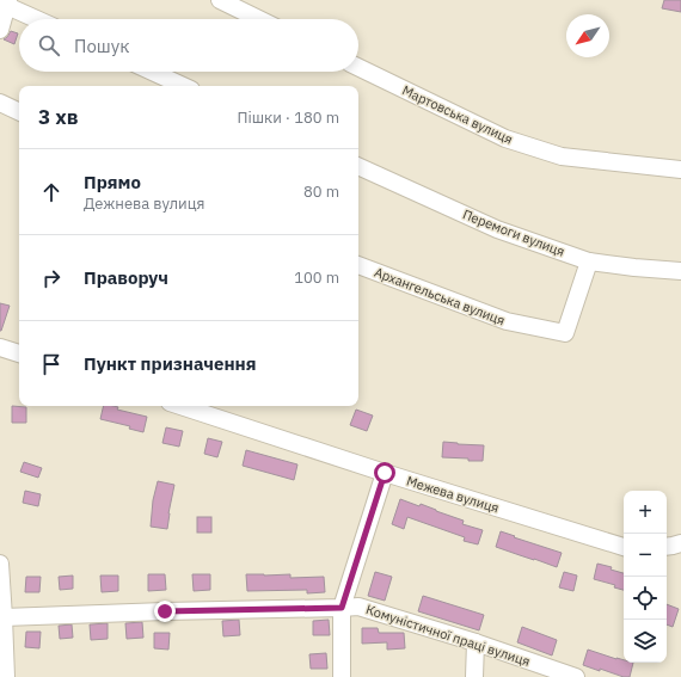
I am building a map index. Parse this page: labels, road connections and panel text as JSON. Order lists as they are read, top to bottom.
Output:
{
  "streets": {
    "street": [
      "Мартовська вулиця",
      "Перемоги вулиця",
      "Архангельська вулиця",
      "Межева вулиця",
      "Комуністичної праці вулиця"
    ]
  },
  "crossings": [
    ["Перемоги вулиця", "Архангельська вулиця"]
  ],
  "north": "bottom left",
  "page": {
    "search": "Пошук",
    "heading": ["3 хв", "Пішки · 180 m"],
    "list": [
      ["Прямо", "Дежнева вулиця", "80 m"],
      ["Праворуч", "100 m"],
      "Пункт призначення"
    ],
    "map_buttons": ["+", "−"]
  }
}
